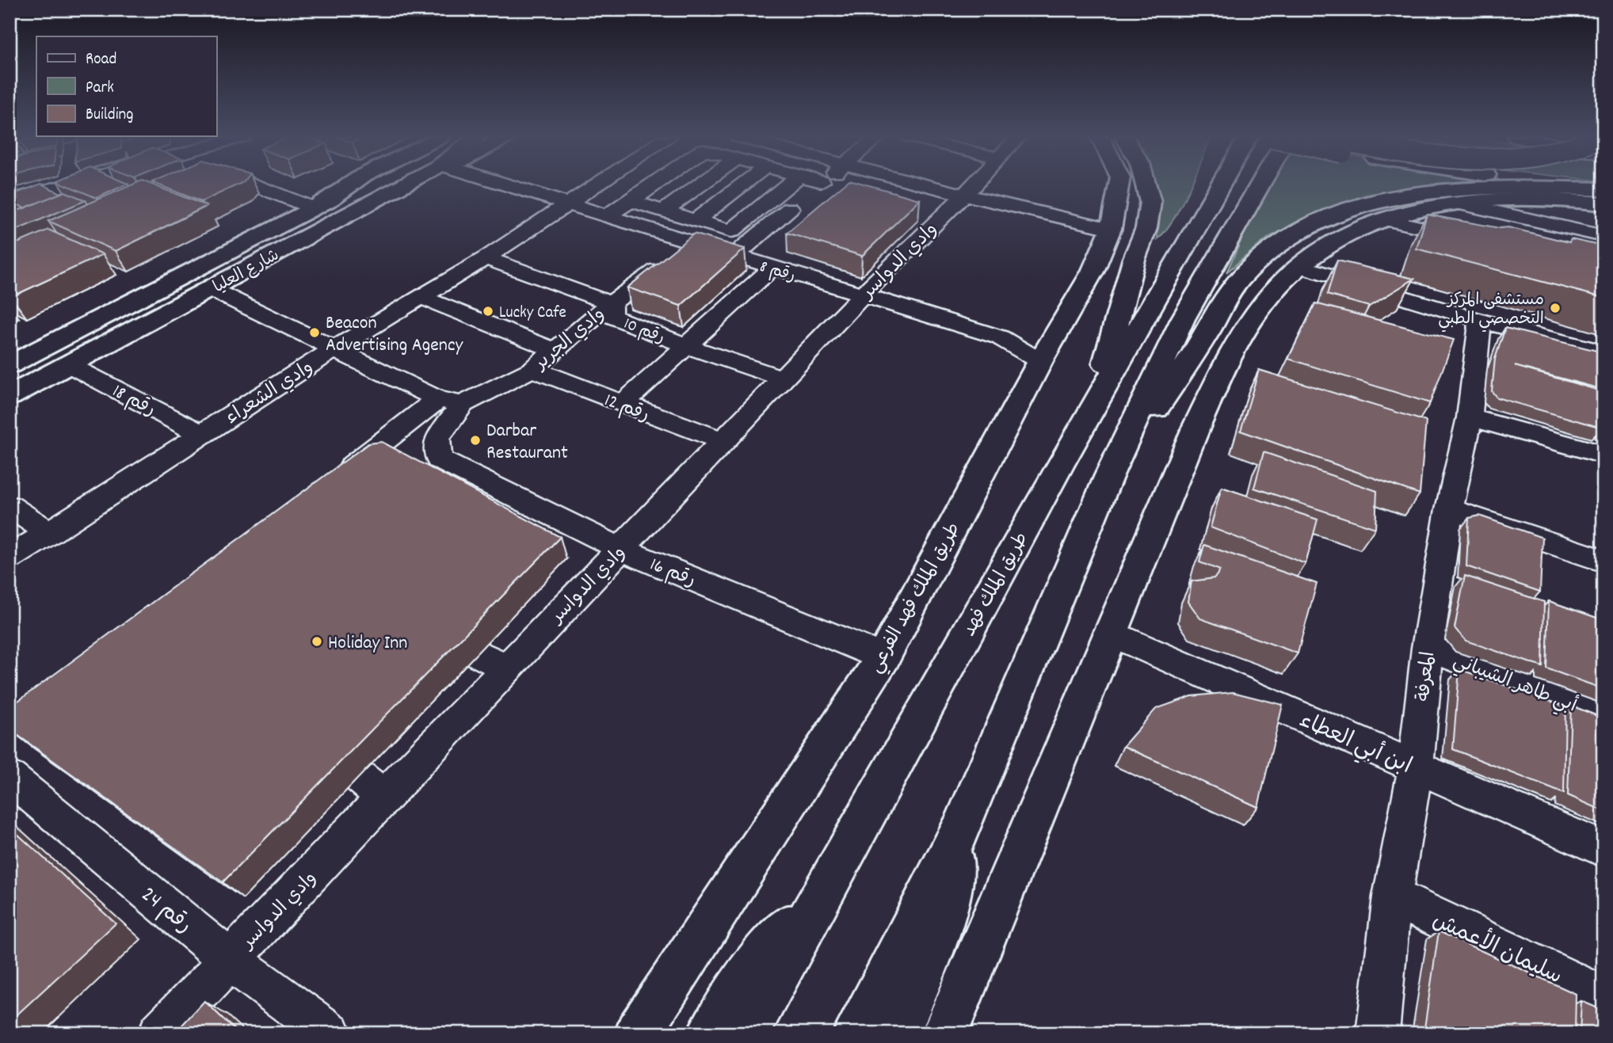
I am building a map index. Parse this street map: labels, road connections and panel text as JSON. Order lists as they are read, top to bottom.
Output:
{
  "streets": {
    "main road": ["شارع العليا", "طريق الملك فهد", "طريق الملك فهد الفرعي"],
    "street": [
      "وادي الدواسر",
      "رقم 8",
      "رقم 10",
      "وادي الجرير",
      "وادي الشعراء",
      "رقم 18",
      "رقم 12",
      "رقم 16",
      "المعرفة",
      "أبي طاهر الشيباني",
      "ابن أبي العطاء",
      "رقم 24",
      "سليمان الأعمش"
    ]
  },
  "crossings": [
    ["وادي الدواسر", "رقم 8"],
    ["وادي الدواسر", "رقم 10"],
    ["وادي الدواسر", "رقم 12"],
    ["وادي الدواسر", "رقم 16"],
    ["وادي الدواسر", "رقم 24"],
    ["شارع العليا", "رقم 18"],
    ["رقم 8", "وادي الجرير"],
    ["رقم 8", "وادي الشعراء"],
    ["رقم 8", "طريق الملك فهد الفرعي"],
    ["رقم 10", "وادي الجرير"],
    ["رقم 10", "وادي الشعراء"],
    ["وادي الجرير", "رقم 12"],
    ["وادي الجرير", "رقم 16"],
    ["وادي الشعراء", "رقم 18"],
    ["رقم 16", "طريق الملك فهد الفرعي"],
    ["المعرفة", "أبي طاهر الشيباني"],
    ["المعرفة", "ابن أبي العطاء"],
    ["المعرفة", "سليمان الأعمش"]
  ],
  "places": [
    "مستشفى المركز التخصصي الطبي",
    "Lucky Cafe",
    "Beacon Advertising Agency",
    "Darbar Restaurant",
    "Holiday Inn"
  ],
  "legend": ["Road", "Park", "Building"]
}
